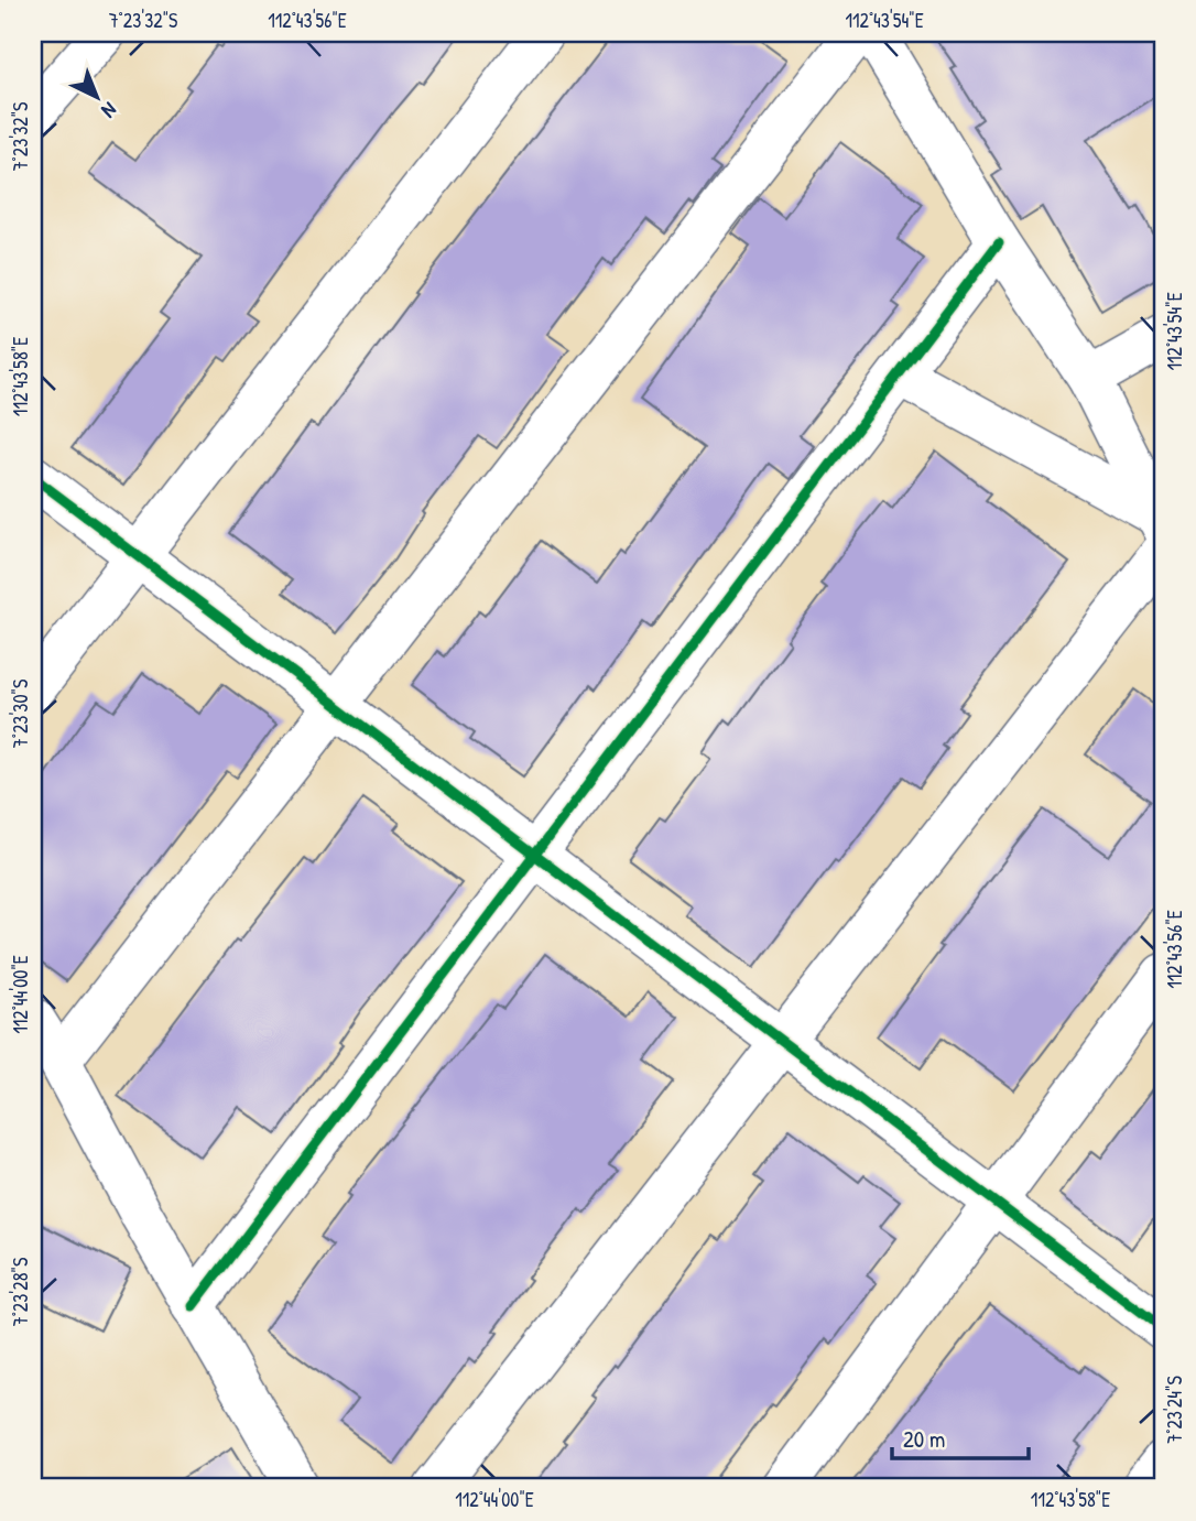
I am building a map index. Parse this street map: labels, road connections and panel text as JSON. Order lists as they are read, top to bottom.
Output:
{
  "scale_bar": "20 m",
  "north": "bottom right",
  "coordinates": [
    "7°23'32\"S",
    "112°43'56\"E",
    "112°43'54\"E",
    "112°43'58\"E",
    "7°23'30\"S",
    "112°44'00\"E",
    "7°23'28\"S",
    "7°23'24\"S"
  ]
}
